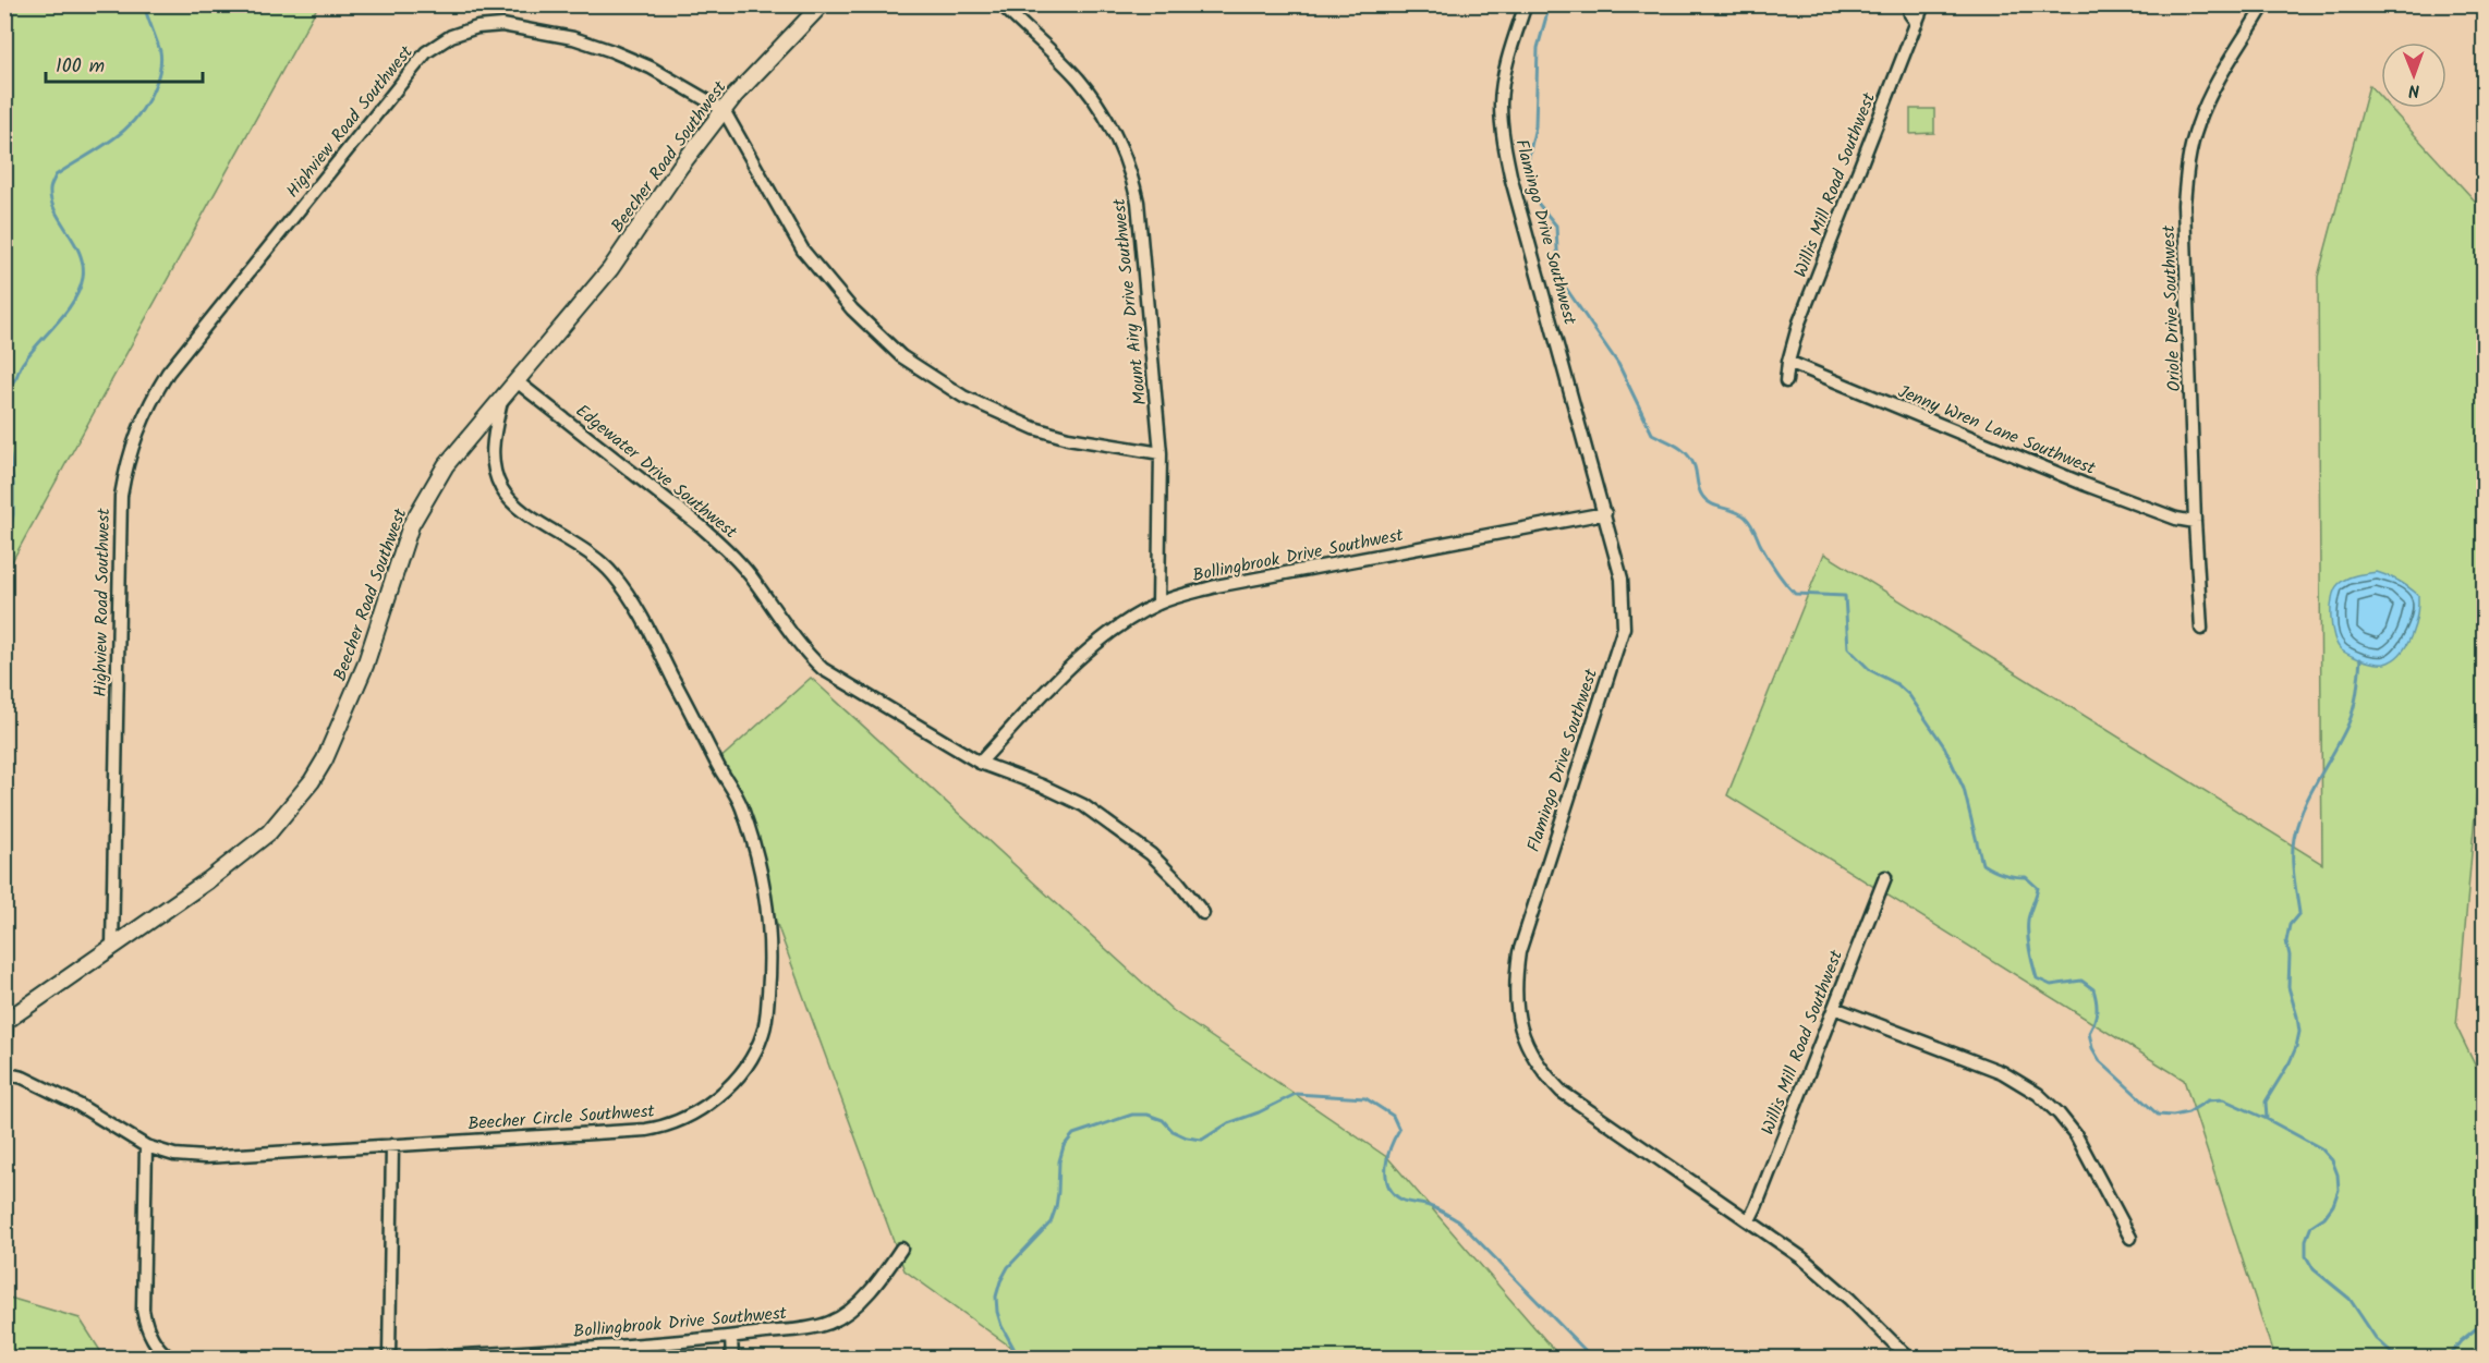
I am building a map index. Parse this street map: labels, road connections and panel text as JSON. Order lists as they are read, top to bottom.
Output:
{
  "streets": {
    "street": [
      "Highview Road Southwest",
      "Beecher Road Southwest",
      "Willis Mill Road Southwest",
      "Flamingo Drive Southwest",
      "Mount Airy Drive Southwest",
      "Oriole Drive Southwest",
      "Jenny Wren Lane Southwest",
      "Edgewater Drive Southwest",
      "Bollingbrook Drive Southwest",
      "Beecher Circle Southwest"
    ]
  },
  "crossings": [
    ["Highview Road Southwest", "Beecher Road Southwest"],
    ["Beecher Road Southwest", "Edgewater Drive Southwest"],
    ["Beecher Road Southwest", "Beecher Circle Southwest"],
    ["Willis Mill Road Southwest", "Flamingo Drive Southwest"],
    ["Willis Mill Road Southwest", "Jenny Wren Lane Southwest"],
    ["Flamingo Drive Southwest", "Bollingbrook Drive Southwest"],
    ["Mount Airy Drive Southwest", "Bollingbrook Drive Southwest"],
    ["Oriole Drive Southwest", "Jenny Wren Lane Southwest"],
    ["Edgewater Drive Southwest", "Bollingbrook Drive Southwest"]
  ],
  "scale_bar": "100 m",
  "north": "bottom"
}
